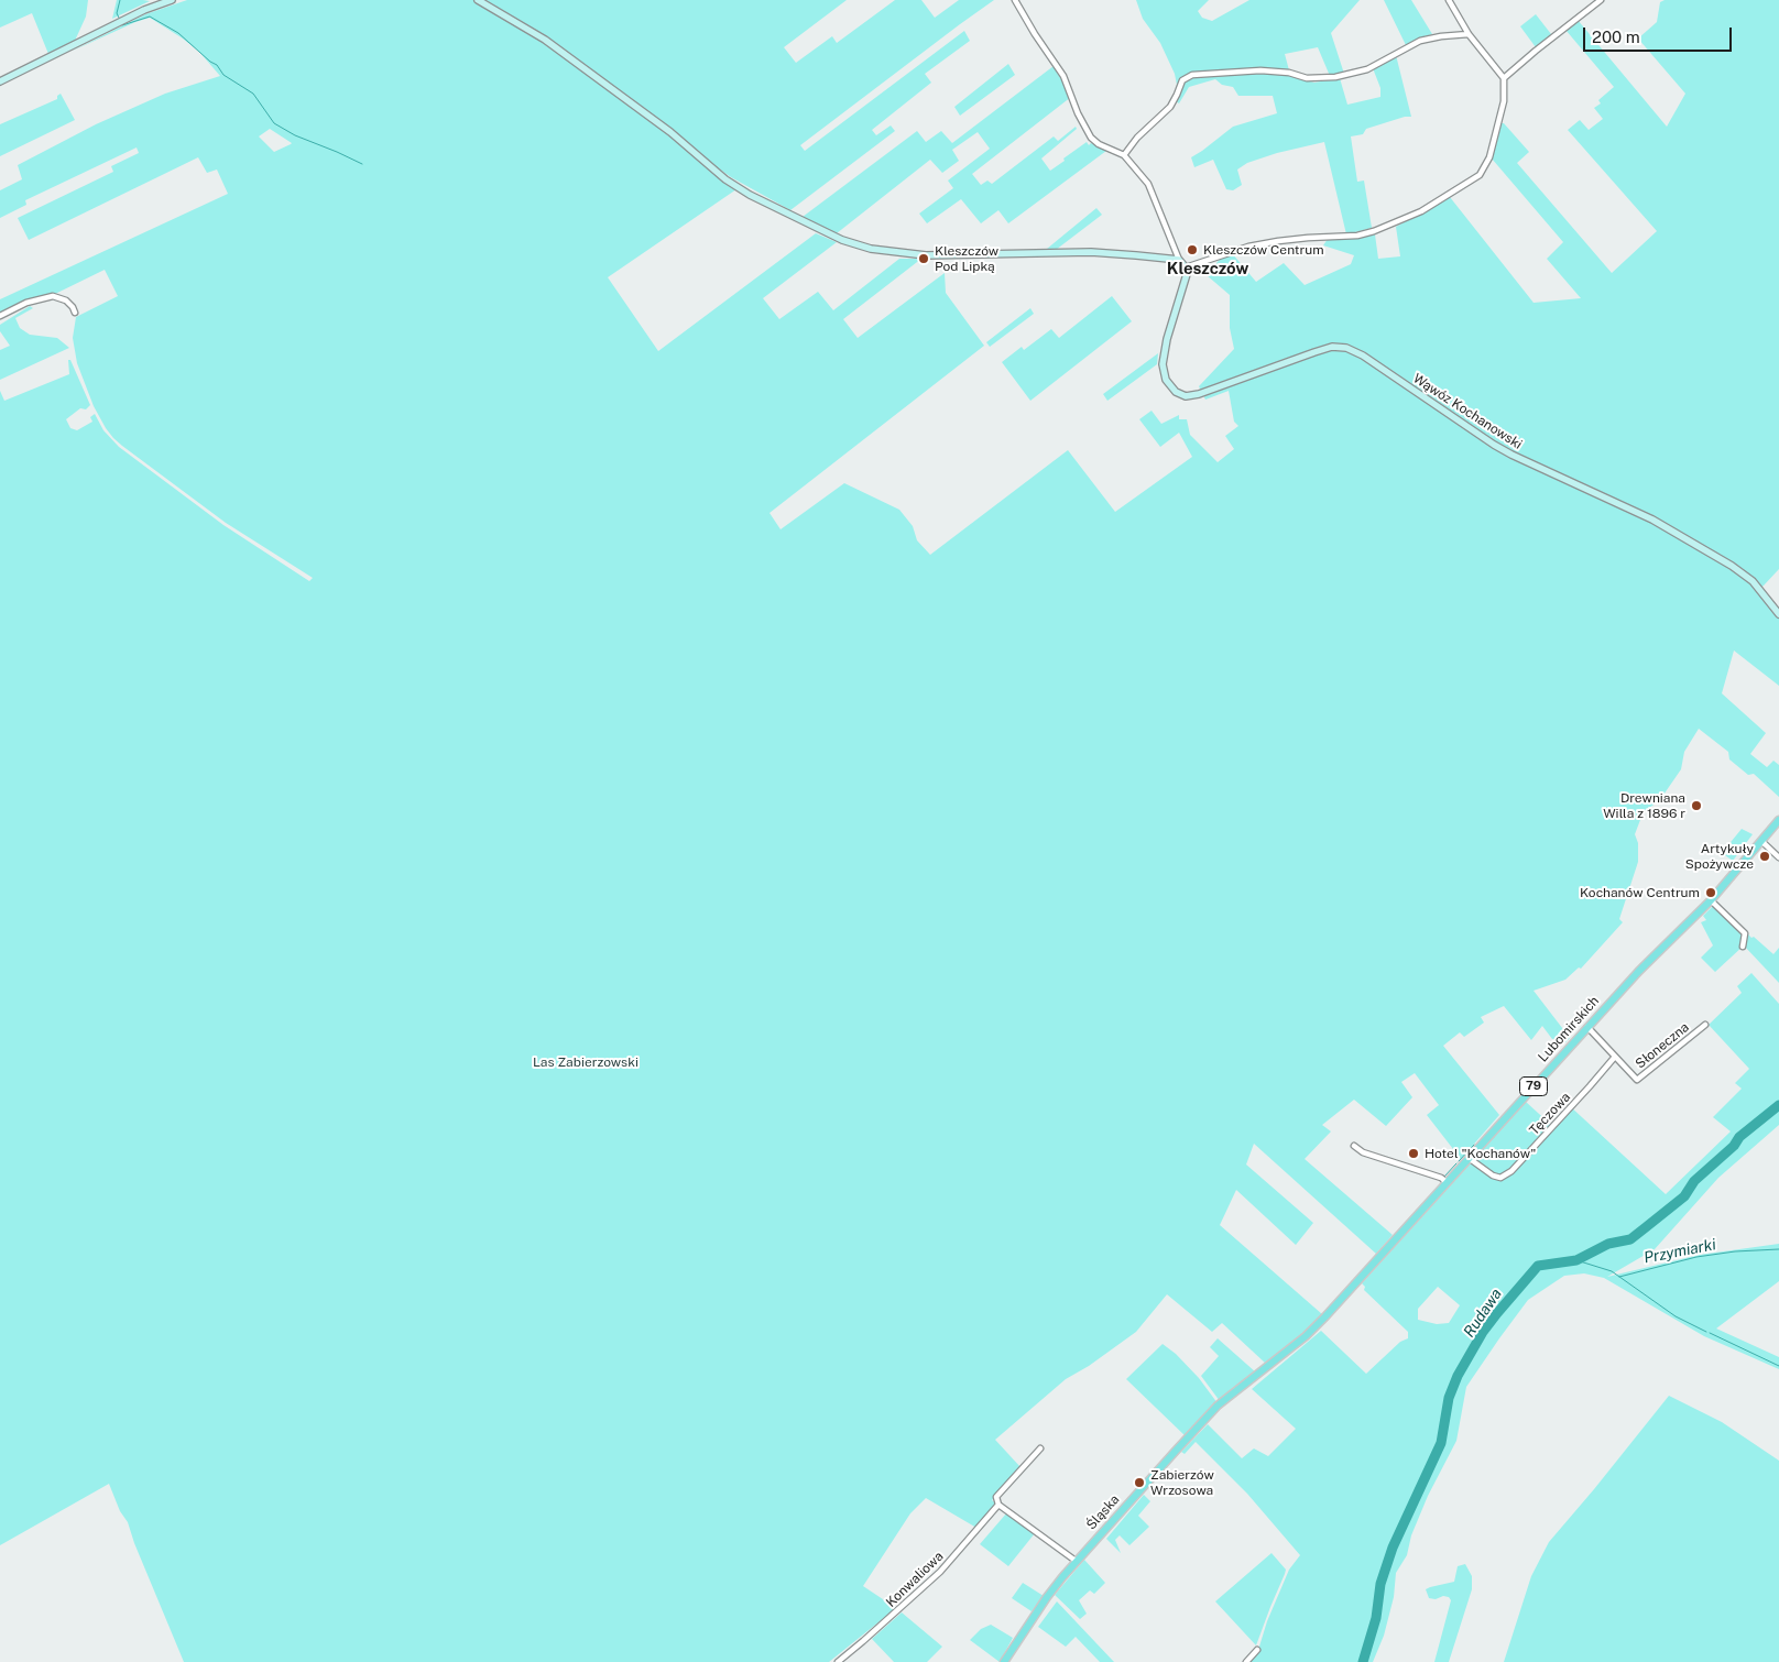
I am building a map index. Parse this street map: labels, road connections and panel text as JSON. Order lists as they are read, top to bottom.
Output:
{
  "streets": {
    "main road": ["Lubomirskich", "79", "Śląska"],
    "street": [
      "Wąwóz Kochanowski",
      "Słoneczna",
      "Tęczowa",
      "Konwaliowa"
    ]
  },
  "crossings": [
    ["Lubomirskich", "Słoneczna"],
    ["Lubomirskich", "Tęczowa"],
    ["Lubomirskich", "Śląska"],
    ["Słoneczna", "Tęczowa"]
  ],
  "districts": ["Kleszczów"],
  "water": ["Przymiarki", "Rudawa"],
  "parks": ["Las Zabierzowski"],
  "places": [
    "Kleszczów Centrum",
    "Kleszczów Pod Lipką",
    "Drewniana Willa z 1896 r",
    "Artykuły Spożywcze",
    "Kochanów Centrum",
    "Hotel \"Kochanów\"",
    "Zabierzów Wrzosowa"
  ],
  "scale_bar": "200 m"
}
